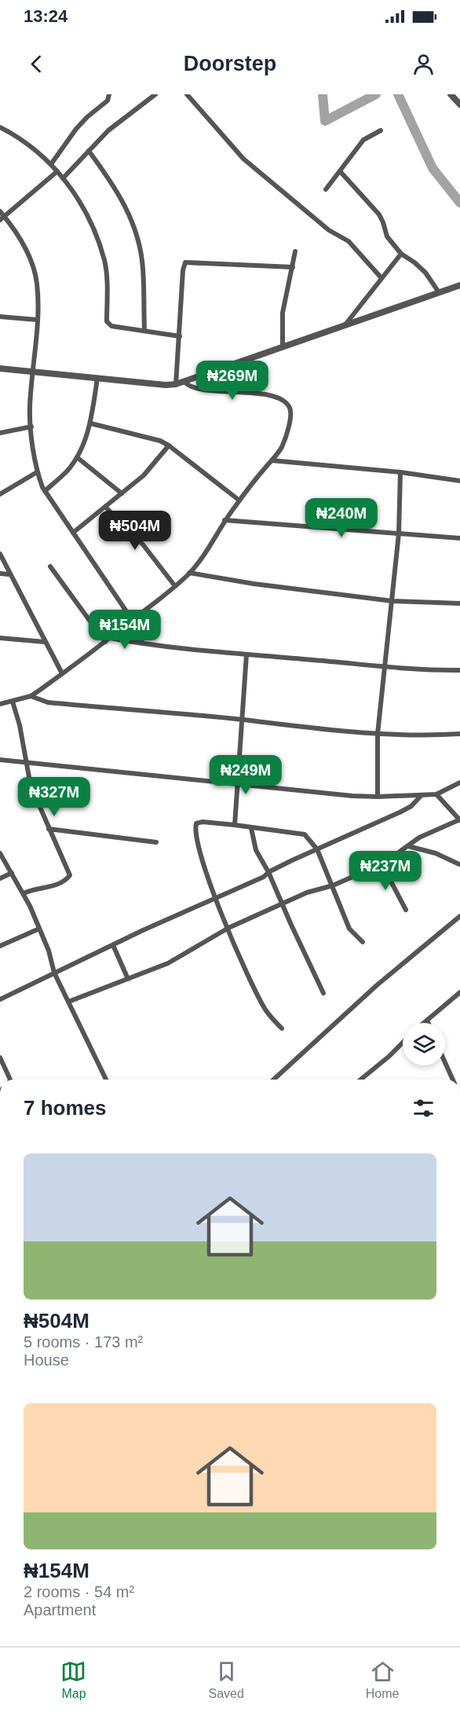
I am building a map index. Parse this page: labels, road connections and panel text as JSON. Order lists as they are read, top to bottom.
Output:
{
  "page": {
    "status": "13:24",
    "header": "Doorstep",
    "price": [
      "₦269M",
      "₦240M",
      "₦504M",
      "₦154M",
      "₦249M",
      "₦327M",
      "₦237M"
    ],
    "heading": "7 homes",
    "list": [
      {
        "name": "₦504M",
        "note": "5 rooms · 173 m² · House"
      },
      {
        "name": "₦154M",
        "note": "2 rooms · 54 m² · Apartment"
      }
    ],
    "tabs": ["Map", "Saved", "Home"]
  }
}
